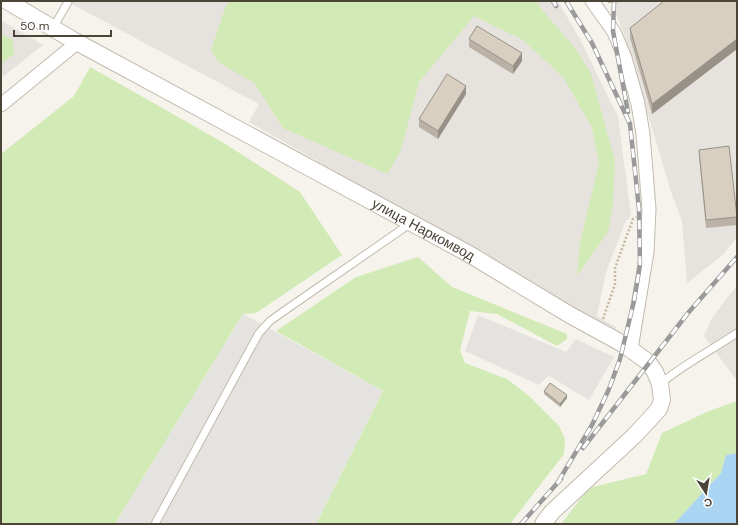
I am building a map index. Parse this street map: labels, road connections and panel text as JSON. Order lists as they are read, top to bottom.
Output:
{
  "streets": {
    "street": ["улица Наркомвод"]
  },
  "scale_bar": "50 m",
  "north": "bottom"
}
